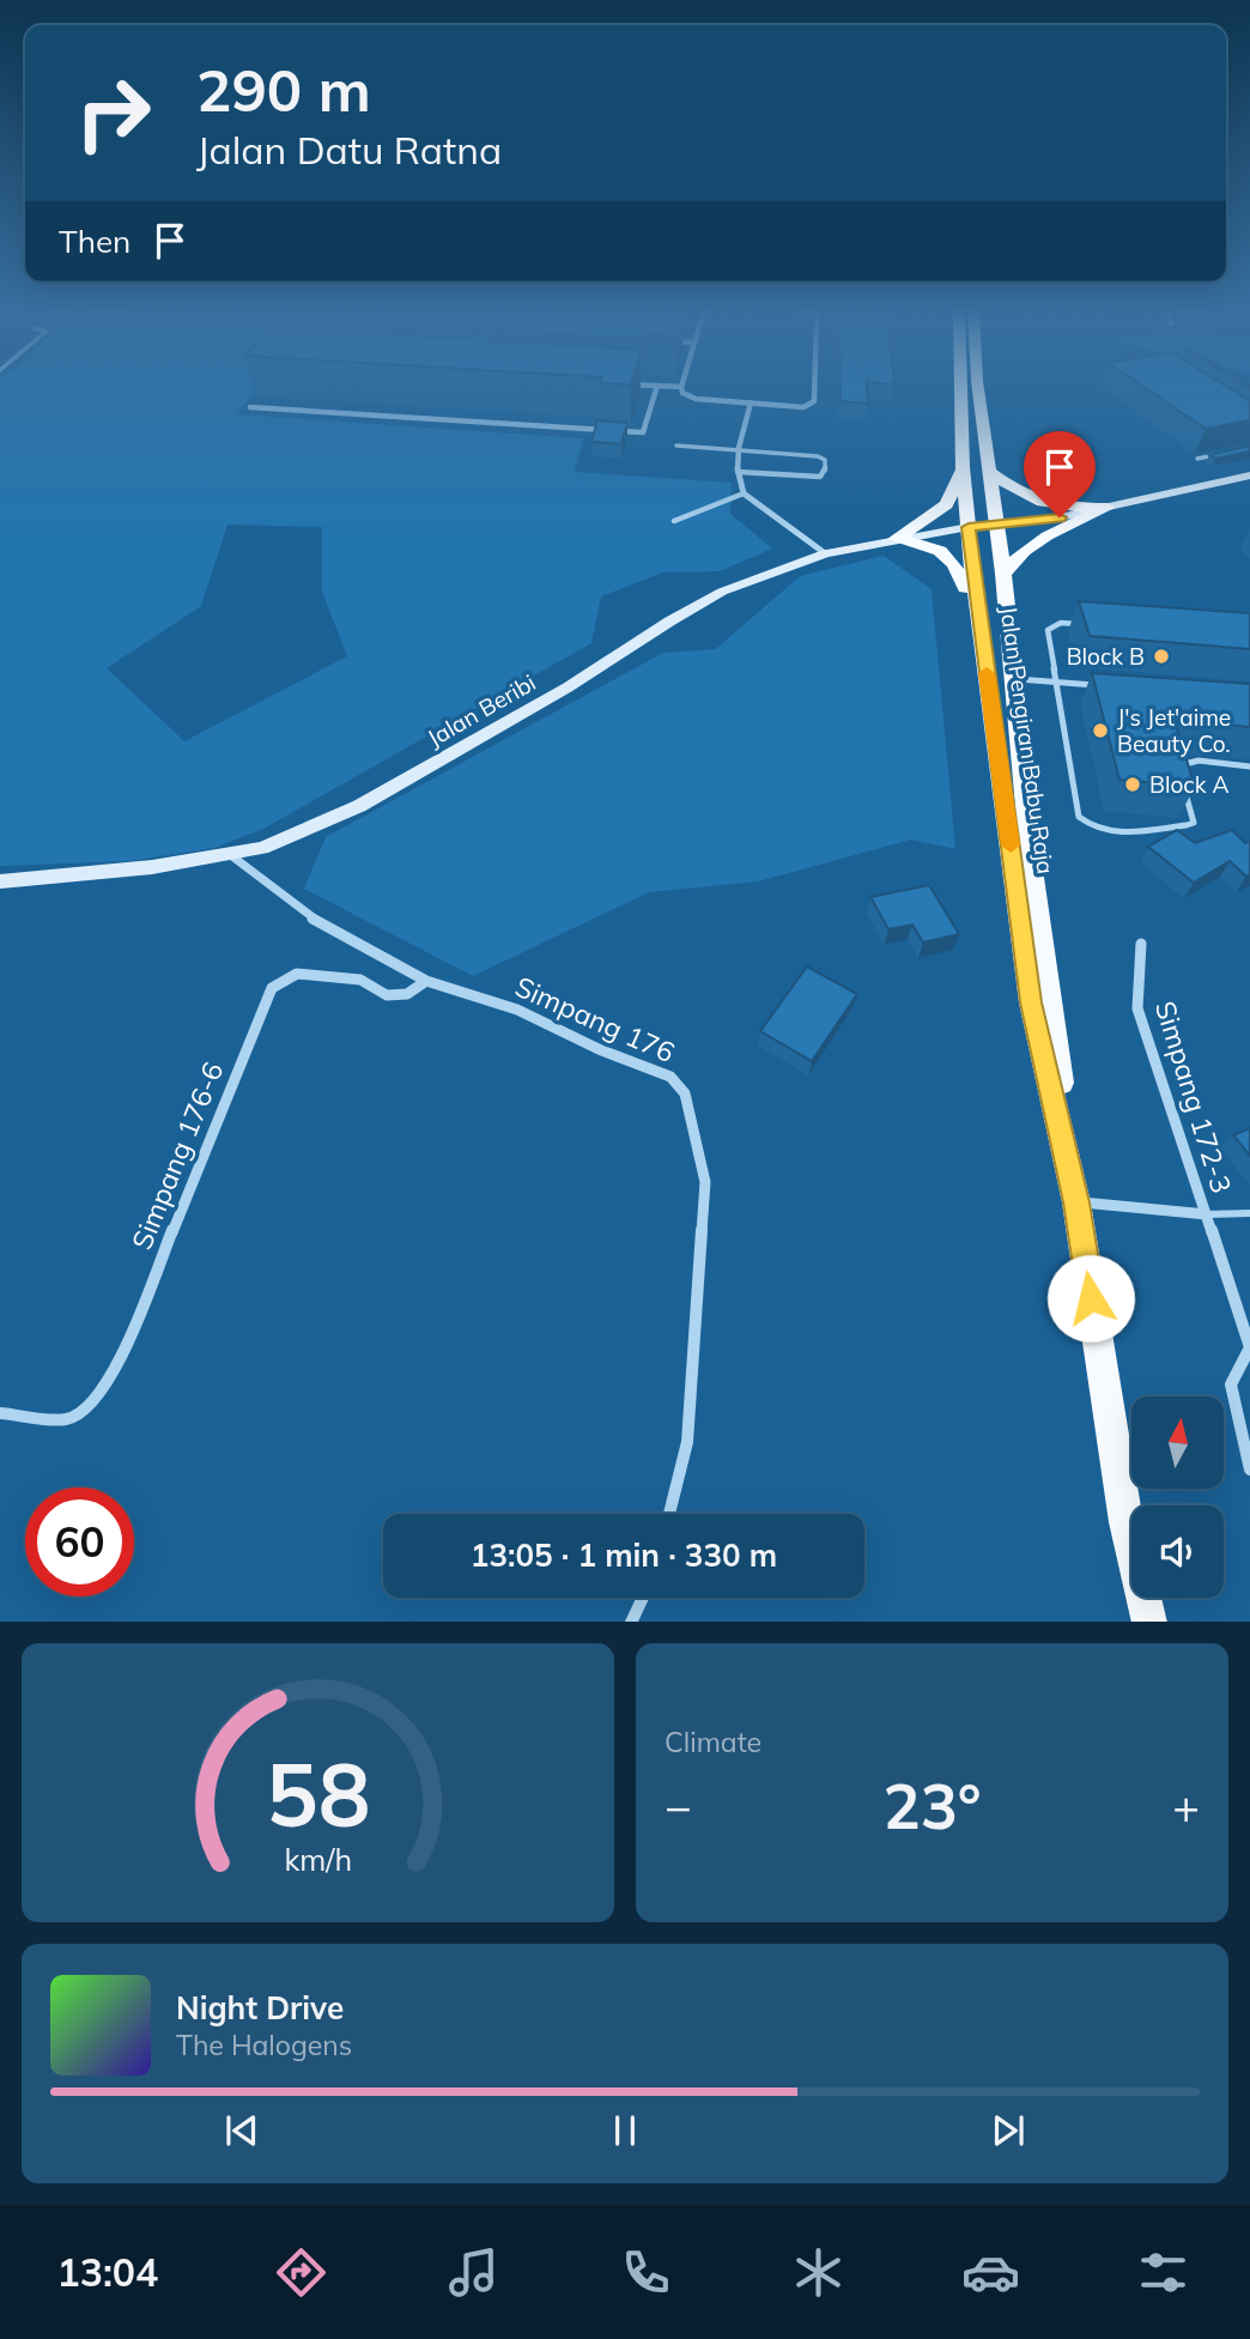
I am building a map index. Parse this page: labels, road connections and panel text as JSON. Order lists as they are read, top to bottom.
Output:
{
  "streets": {
    "main road": ["Jalan Beribi", "Jalan Pengiran Babu Raja"],
    "street": ["Simpang 176", "Simpang 172-3", "Simpang 176-6"]
  },
  "crossings": [
    ["Jalan Beribi", "Jalan Pengiran Babu Raja"],
    ["Jalan Beribi", "Simpang 176"],
    ["Simpang 176", "Simpang 176-6"]
  ],
  "places": ["Block B", "J's Jet'aime Beauty Co.", "Block A"],
  "north": "top",
  "page": {
    "turn": ["290 m", "Jalan Datu Ratna"],
    "then": "Then",
    "limit": "60",
    "trip": "13:05 · 1 min · 330 m",
    "tile": "Climate",
    "heat": ["−", "23°", "+"],
    "song": ["Night Drive", "The Halogens"],
    "tabs": "13:04",
    "gauge": ["58", "km/h"]
  }
}
